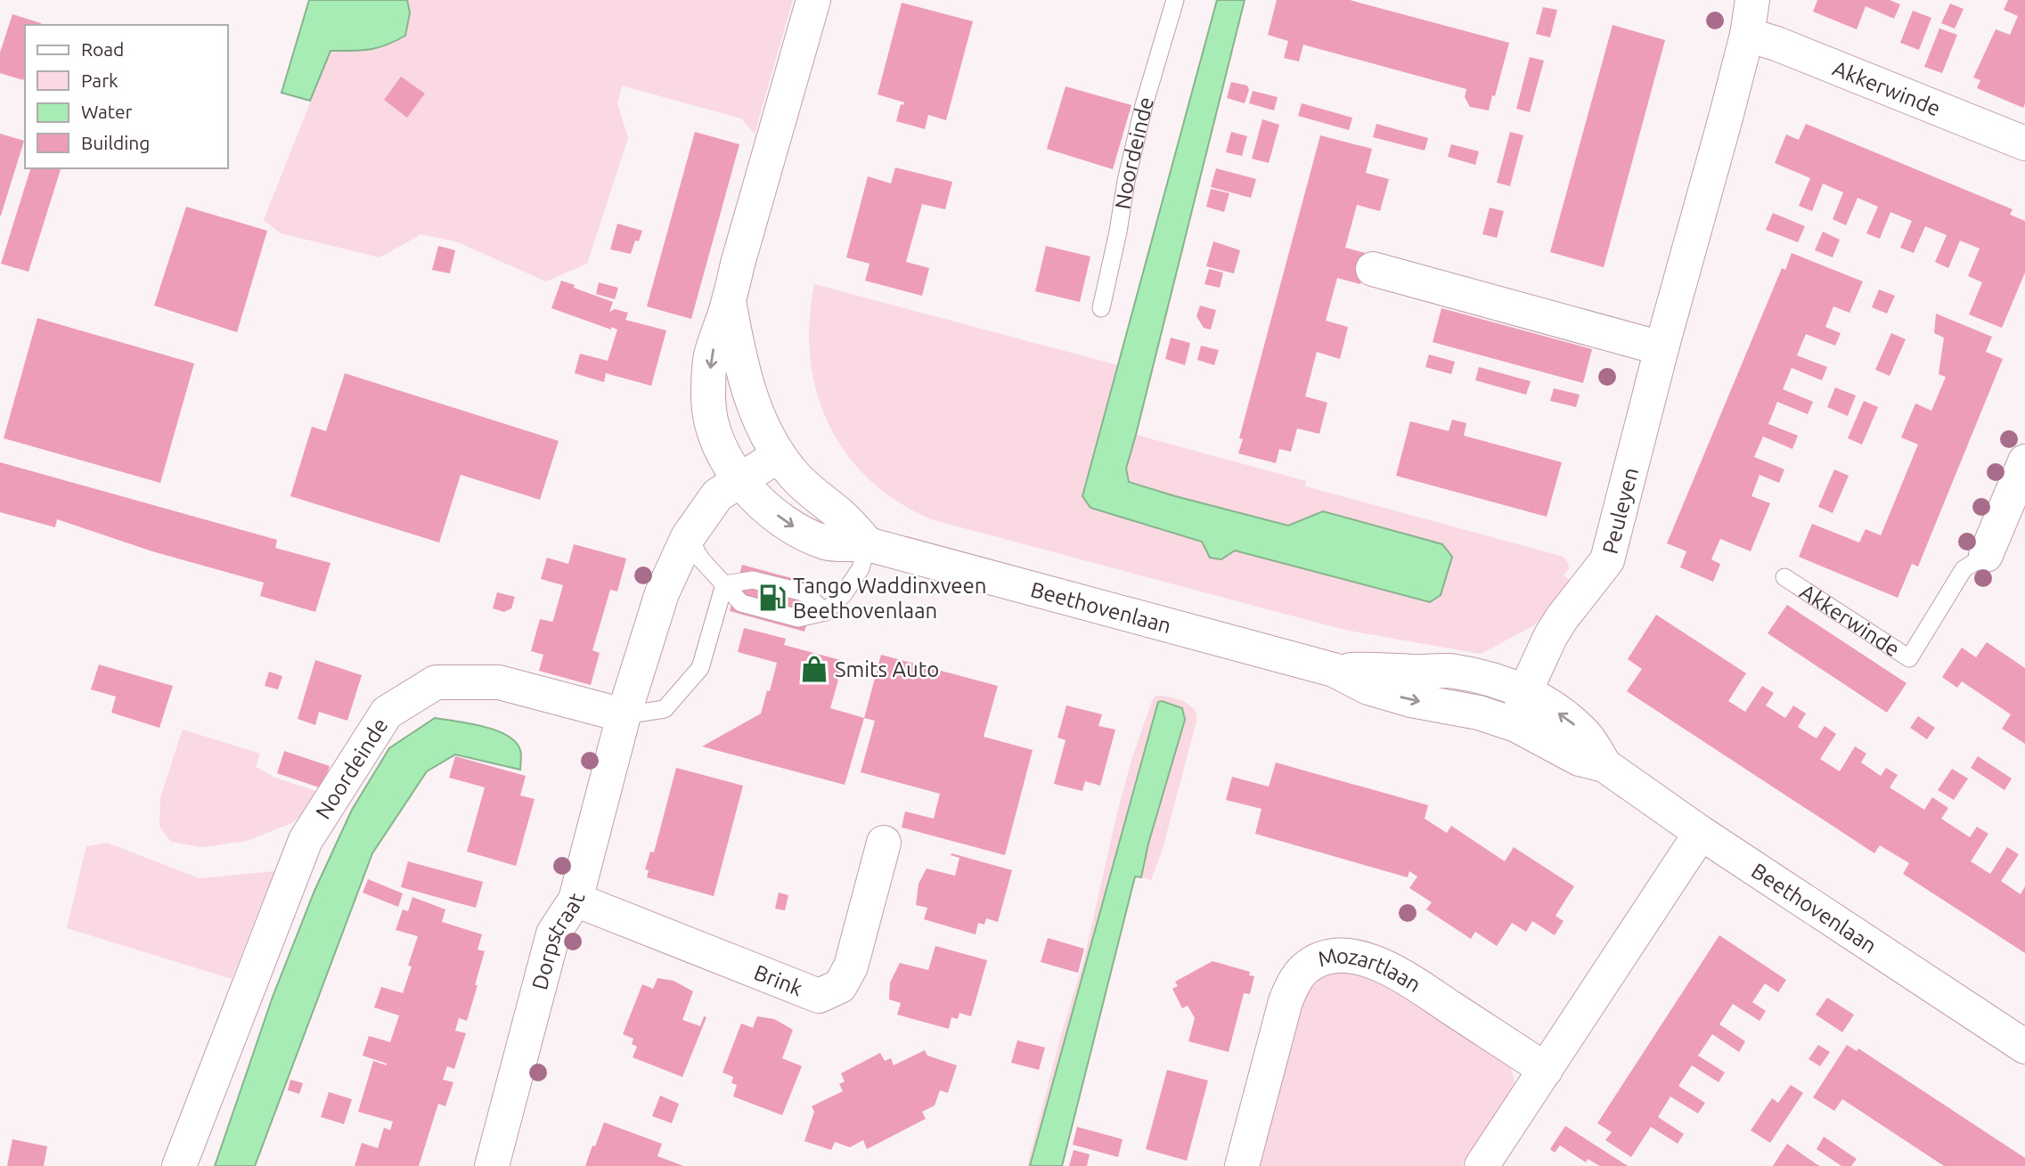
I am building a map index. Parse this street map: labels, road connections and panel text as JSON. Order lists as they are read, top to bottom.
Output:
{
  "streets": {
    "street": [
      "Akkerwinde",
      "Noordeinde",
      "Peuleyen",
      "Beethovenlaan",
      "Dorpstraat",
      "Mozartlaan",
      "Brink"
    ]
  },
  "crossings": [
    ["Akkerwinde", "Peuleyen"],
    ["Noordeinde", "Dorpstraat"],
    ["Peuleyen", "Beethovenlaan"],
    ["Dorpstraat", "Brink"]
  ],
  "places": {
    "fuel station": ["Tango Waddinxveen Beethovenlaan"],
    "shop": ["Smits Auto"]
  },
  "legend": [
    "Road",
    "Park",
    "Water",
    "Building"
  ]
}
